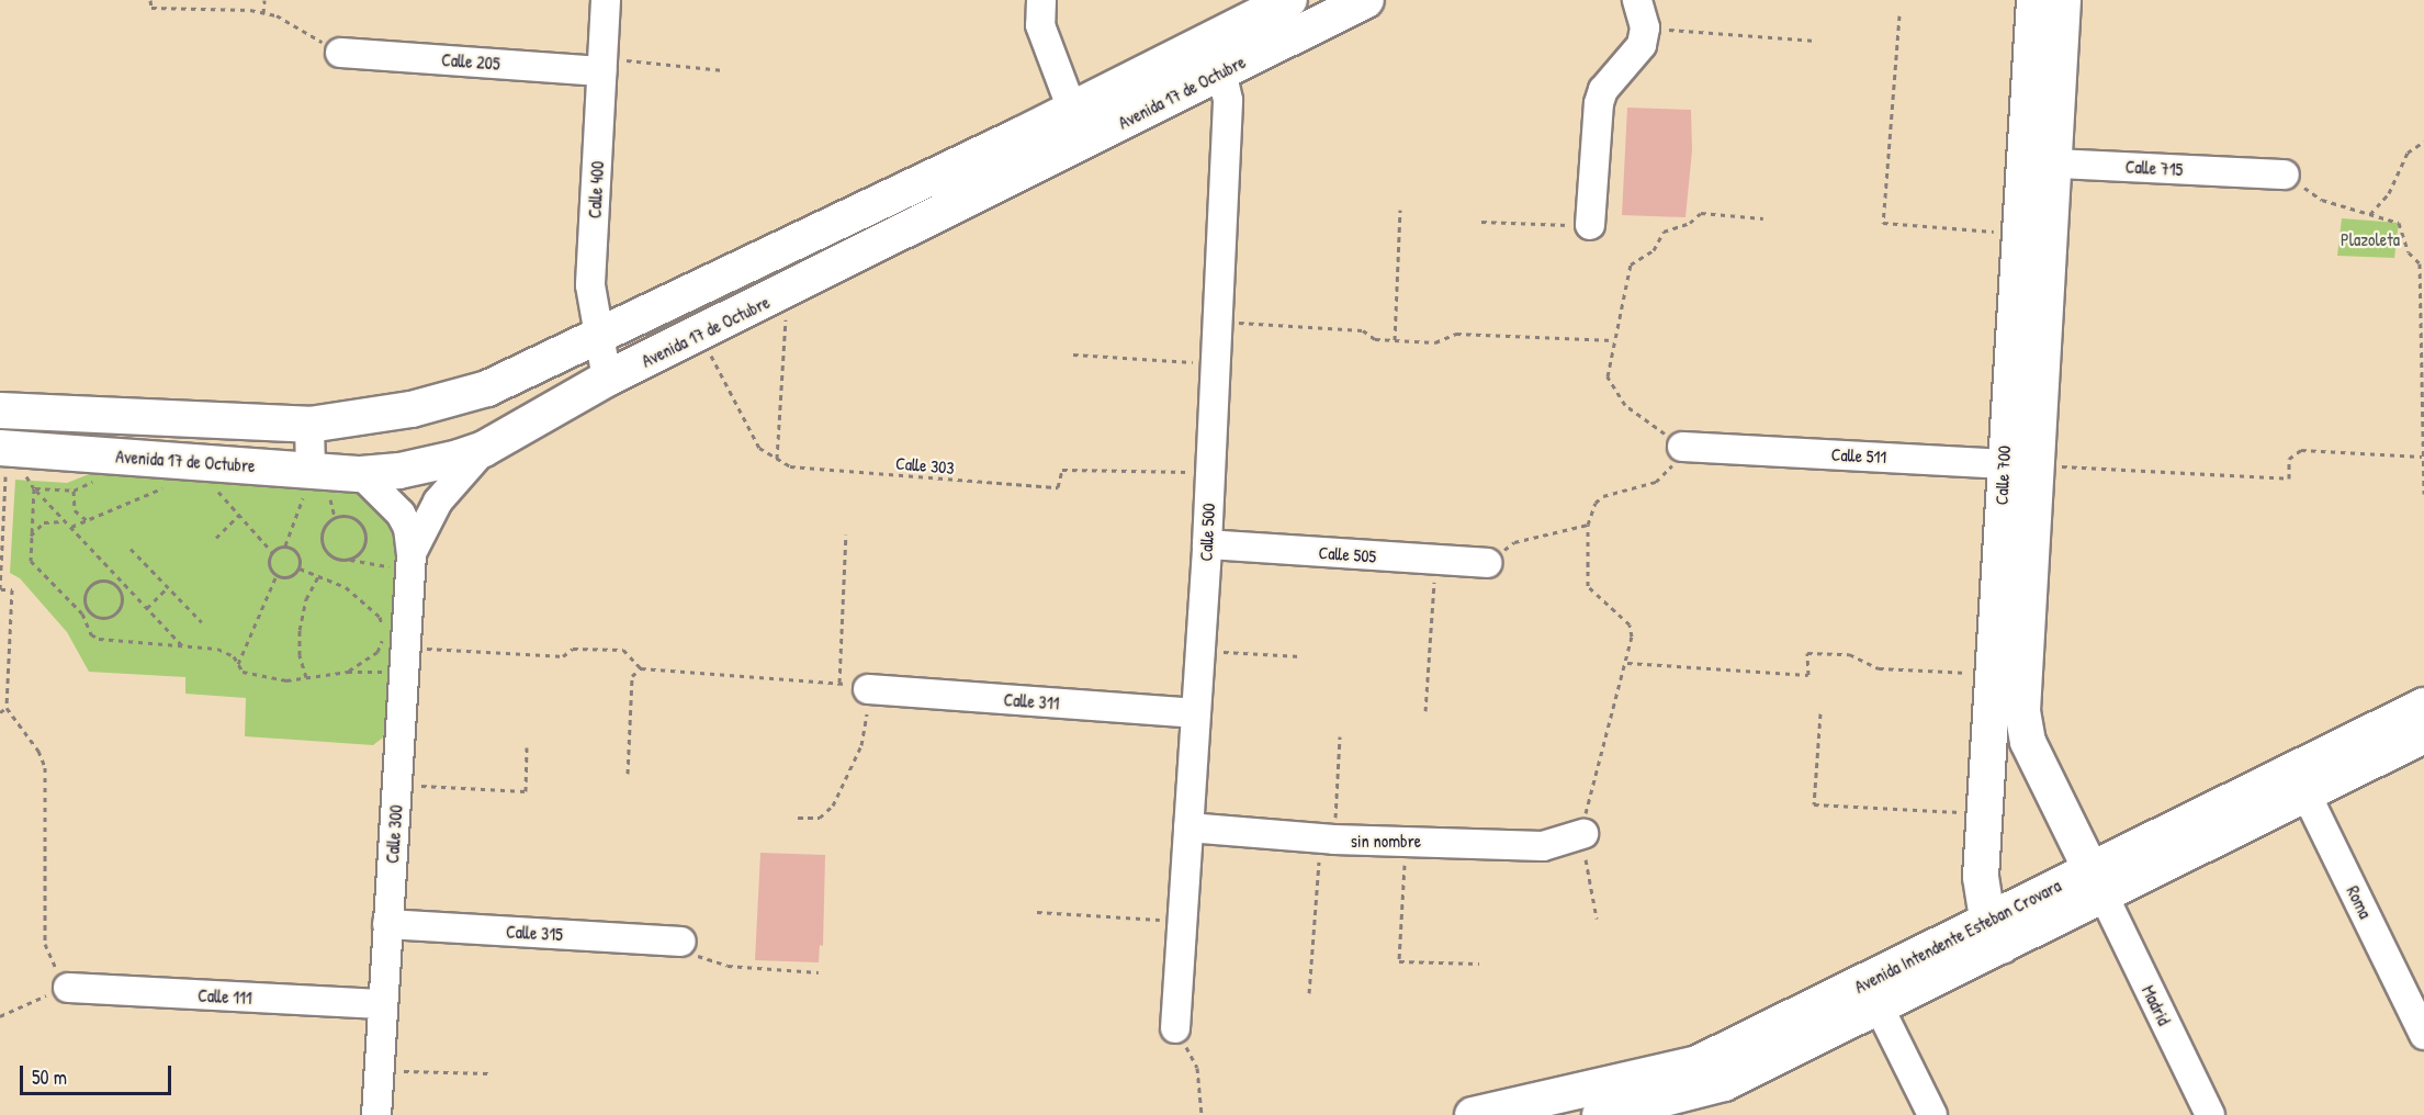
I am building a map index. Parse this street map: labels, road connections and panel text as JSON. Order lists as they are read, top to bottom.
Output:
{
  "streets": {
    "main road": ["Avenida 17 de Octubre", "Calle 700", "Avenida Intendente Esteban Crovara"],
    "street": [
      "Calle 205",
      "Calle 715",
      "Calle 400",
      "Calle 511",
      "Calle 500",
      "Calle 505",
      "Calle 311",
      "Calle 300",
      "sin nombre",
      "Roma",
      "Calle 315",
      "Calle 111",
      "Madrid"
    ],
    "path": ["Calle 303"]
  },
  "crossings": [
    ["Calle 205", "Calle 400"],
    ["Avenida 17 de Octubre", "Calle 400"],
    ["Avenida 17 de Octubre", "Calle 303"],
    ["Avenida 17 de Octubre", "Calle 500"],
    ["Calle 715", "Calle 700"],
    ["Calle 511", "Calle 700"],
    ["Calle 303", "Calle 500"],
    ["Calle 700", "Avenida Intendente Esteban Crovara"],
    ["Calle 700", "Madrid"],
    ["Calle 500", "Calle 505"],
    ["Calle 500", "Calle 311"],
    ["Calle 500", "sin nombre"],
    ["Calle 300", "Calle 315"],
    ["Calle 300", "Calle 111"],
    ["Roma", "Avenida Intendente Esteban Crovara"],
    ["Avenida Intendente Esteban Crovara", "Madrid"]
  ],
  "parks": ["Plazoleta"],
  "scale_bar": "50 m"
}
